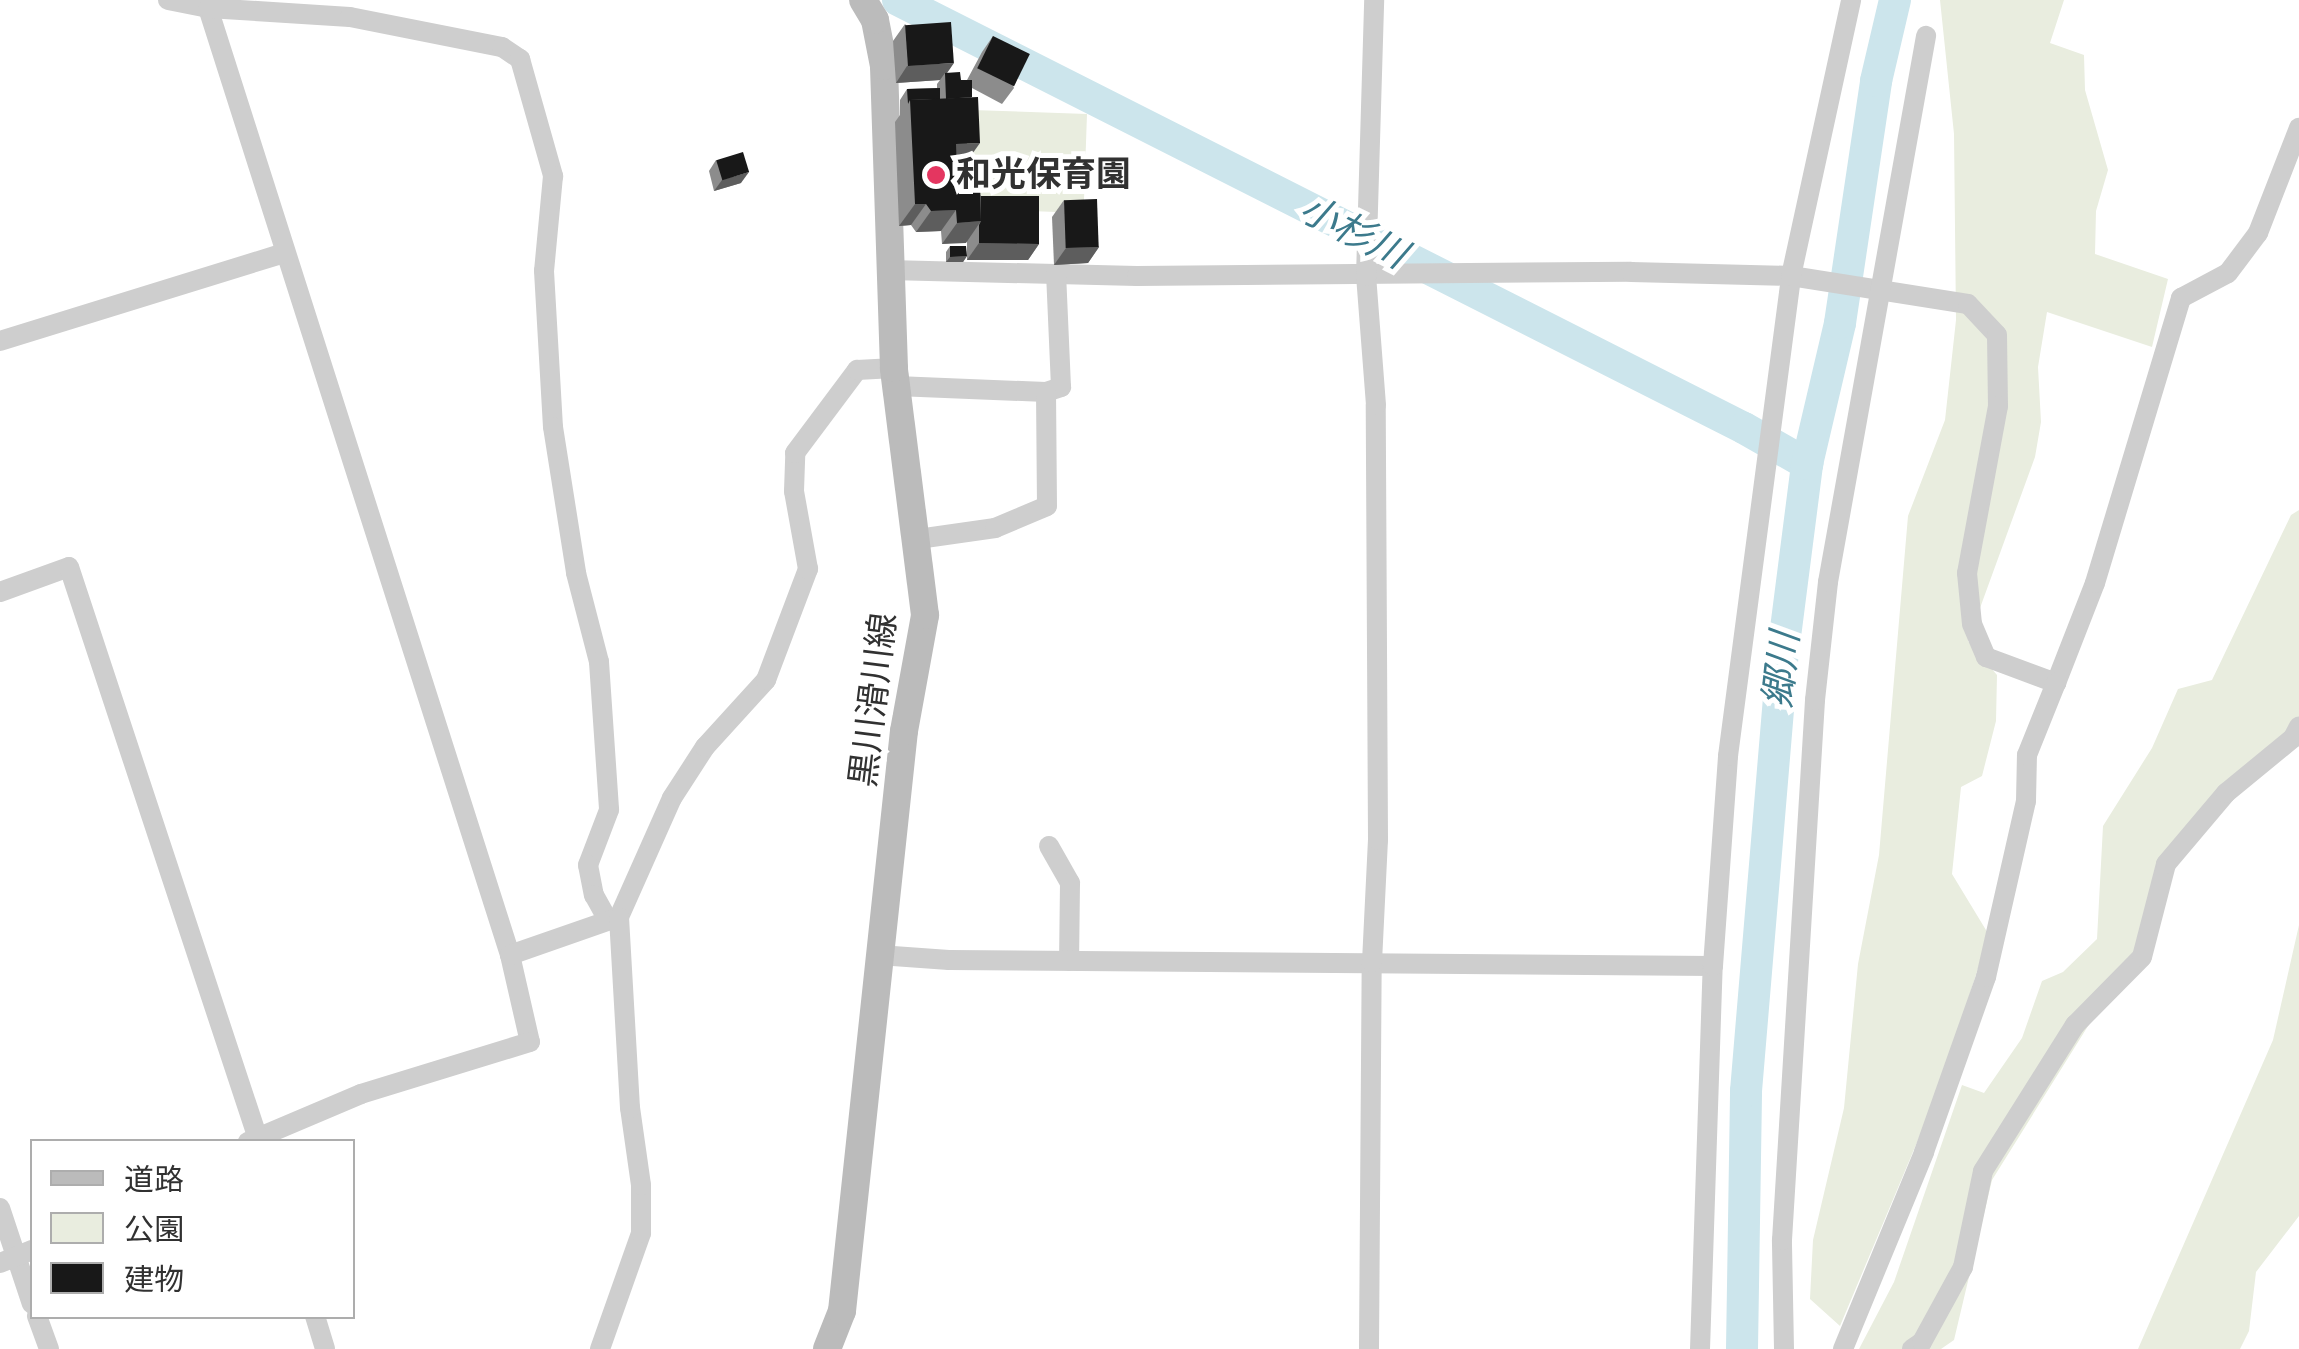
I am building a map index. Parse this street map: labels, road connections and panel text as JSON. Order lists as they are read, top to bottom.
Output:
{
  "streets": {
    "main road": ["黒川滑川線"]
  },
  "water": ["小杉川", "郷川"],
  "places": ["和光保育園"],
  "legend": ["道路", "公園", "建物"]
}
